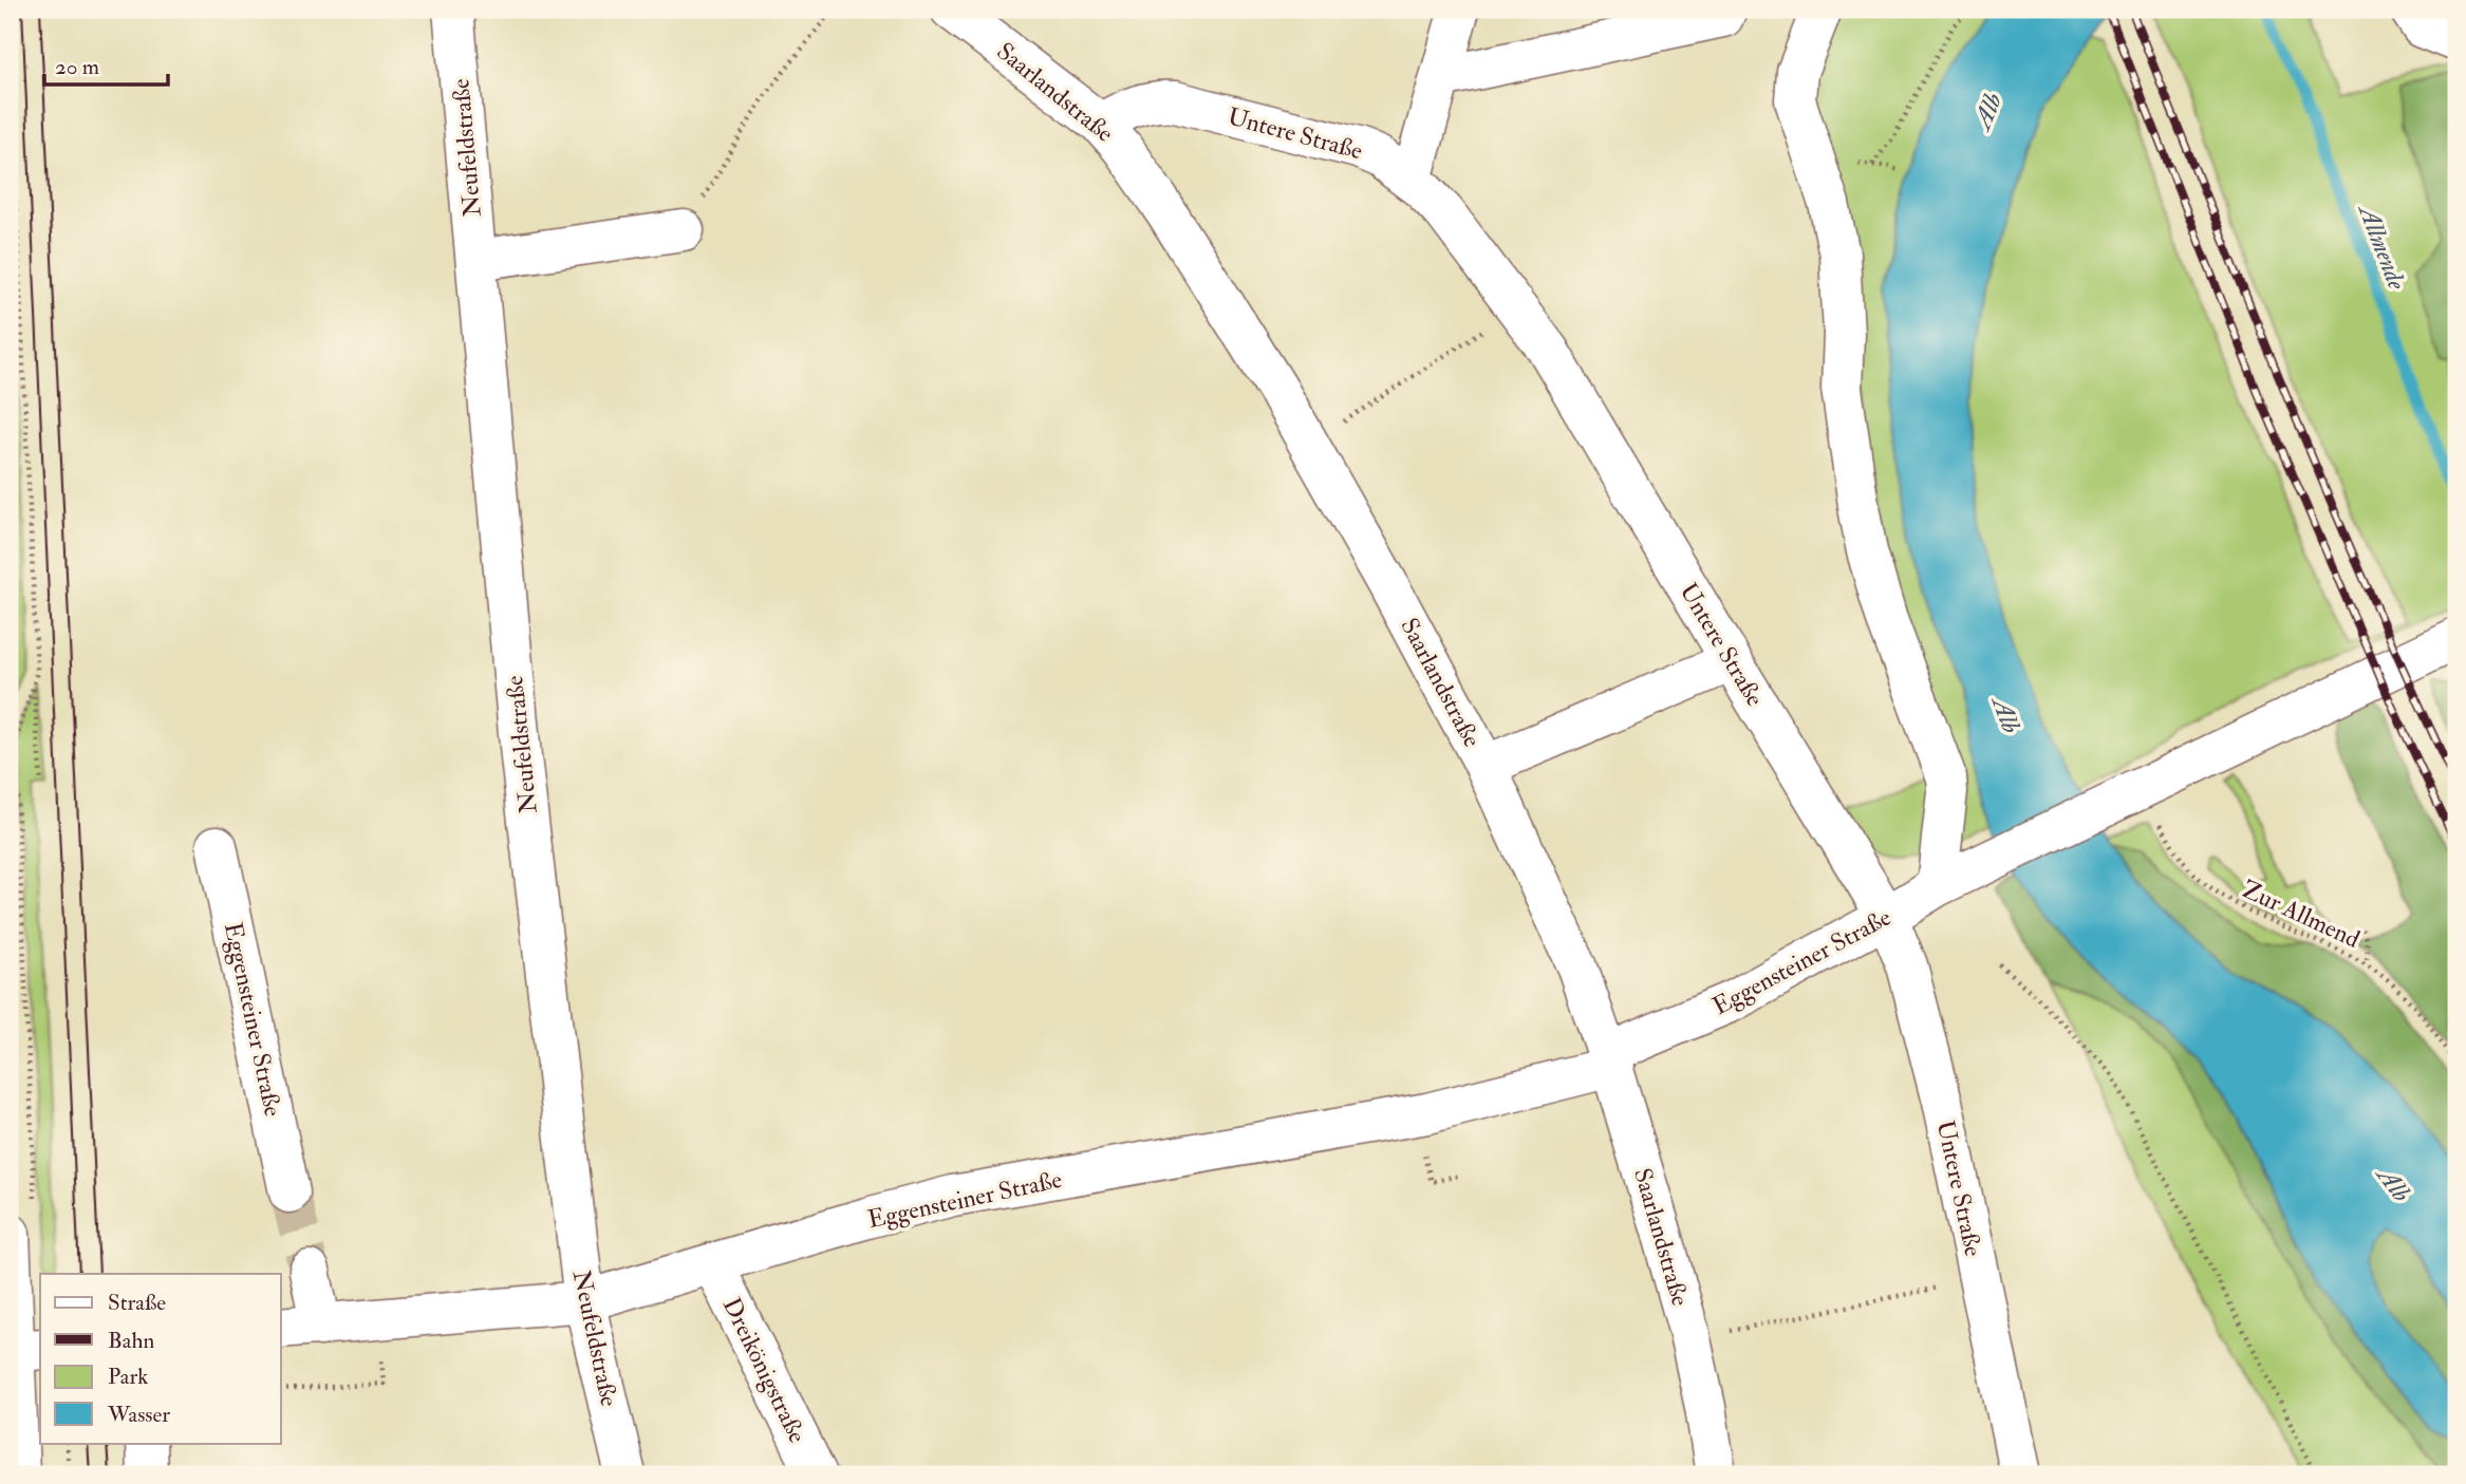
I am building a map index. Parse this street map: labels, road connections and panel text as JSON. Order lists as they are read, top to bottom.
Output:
{
  "streets": {
    "street": [
      "Saarlandstraße",
      "Untere Straße",
      "Neufeldstraße",
      "Eggensteiner Straße",
      "Dreikönigstraße"
    ],
    "path": ["Zur Allmend"]
  },
  "crossings": [
    ["Saarlandstraße", "Untere Straße"],
    ["Saarlandstraße", "Eggensteiner Straße"],
    ["Untere Straße", "Eggensteiner Straße"],
    ["Neufeldstraße", "Eggensteiner Straße"],
    ["Zur Allmend", "Eggensteiner Straße"],
    ["Eggensteiner Straße", "Dreikönigstraße"]
  ],
  "water": ["Alb", "Allmende"],
  "legend": [
    "Straße",
    "Bahn",
    "Park",
    "Wasser"
  ],
  "scale_bar": "20 m"
}
